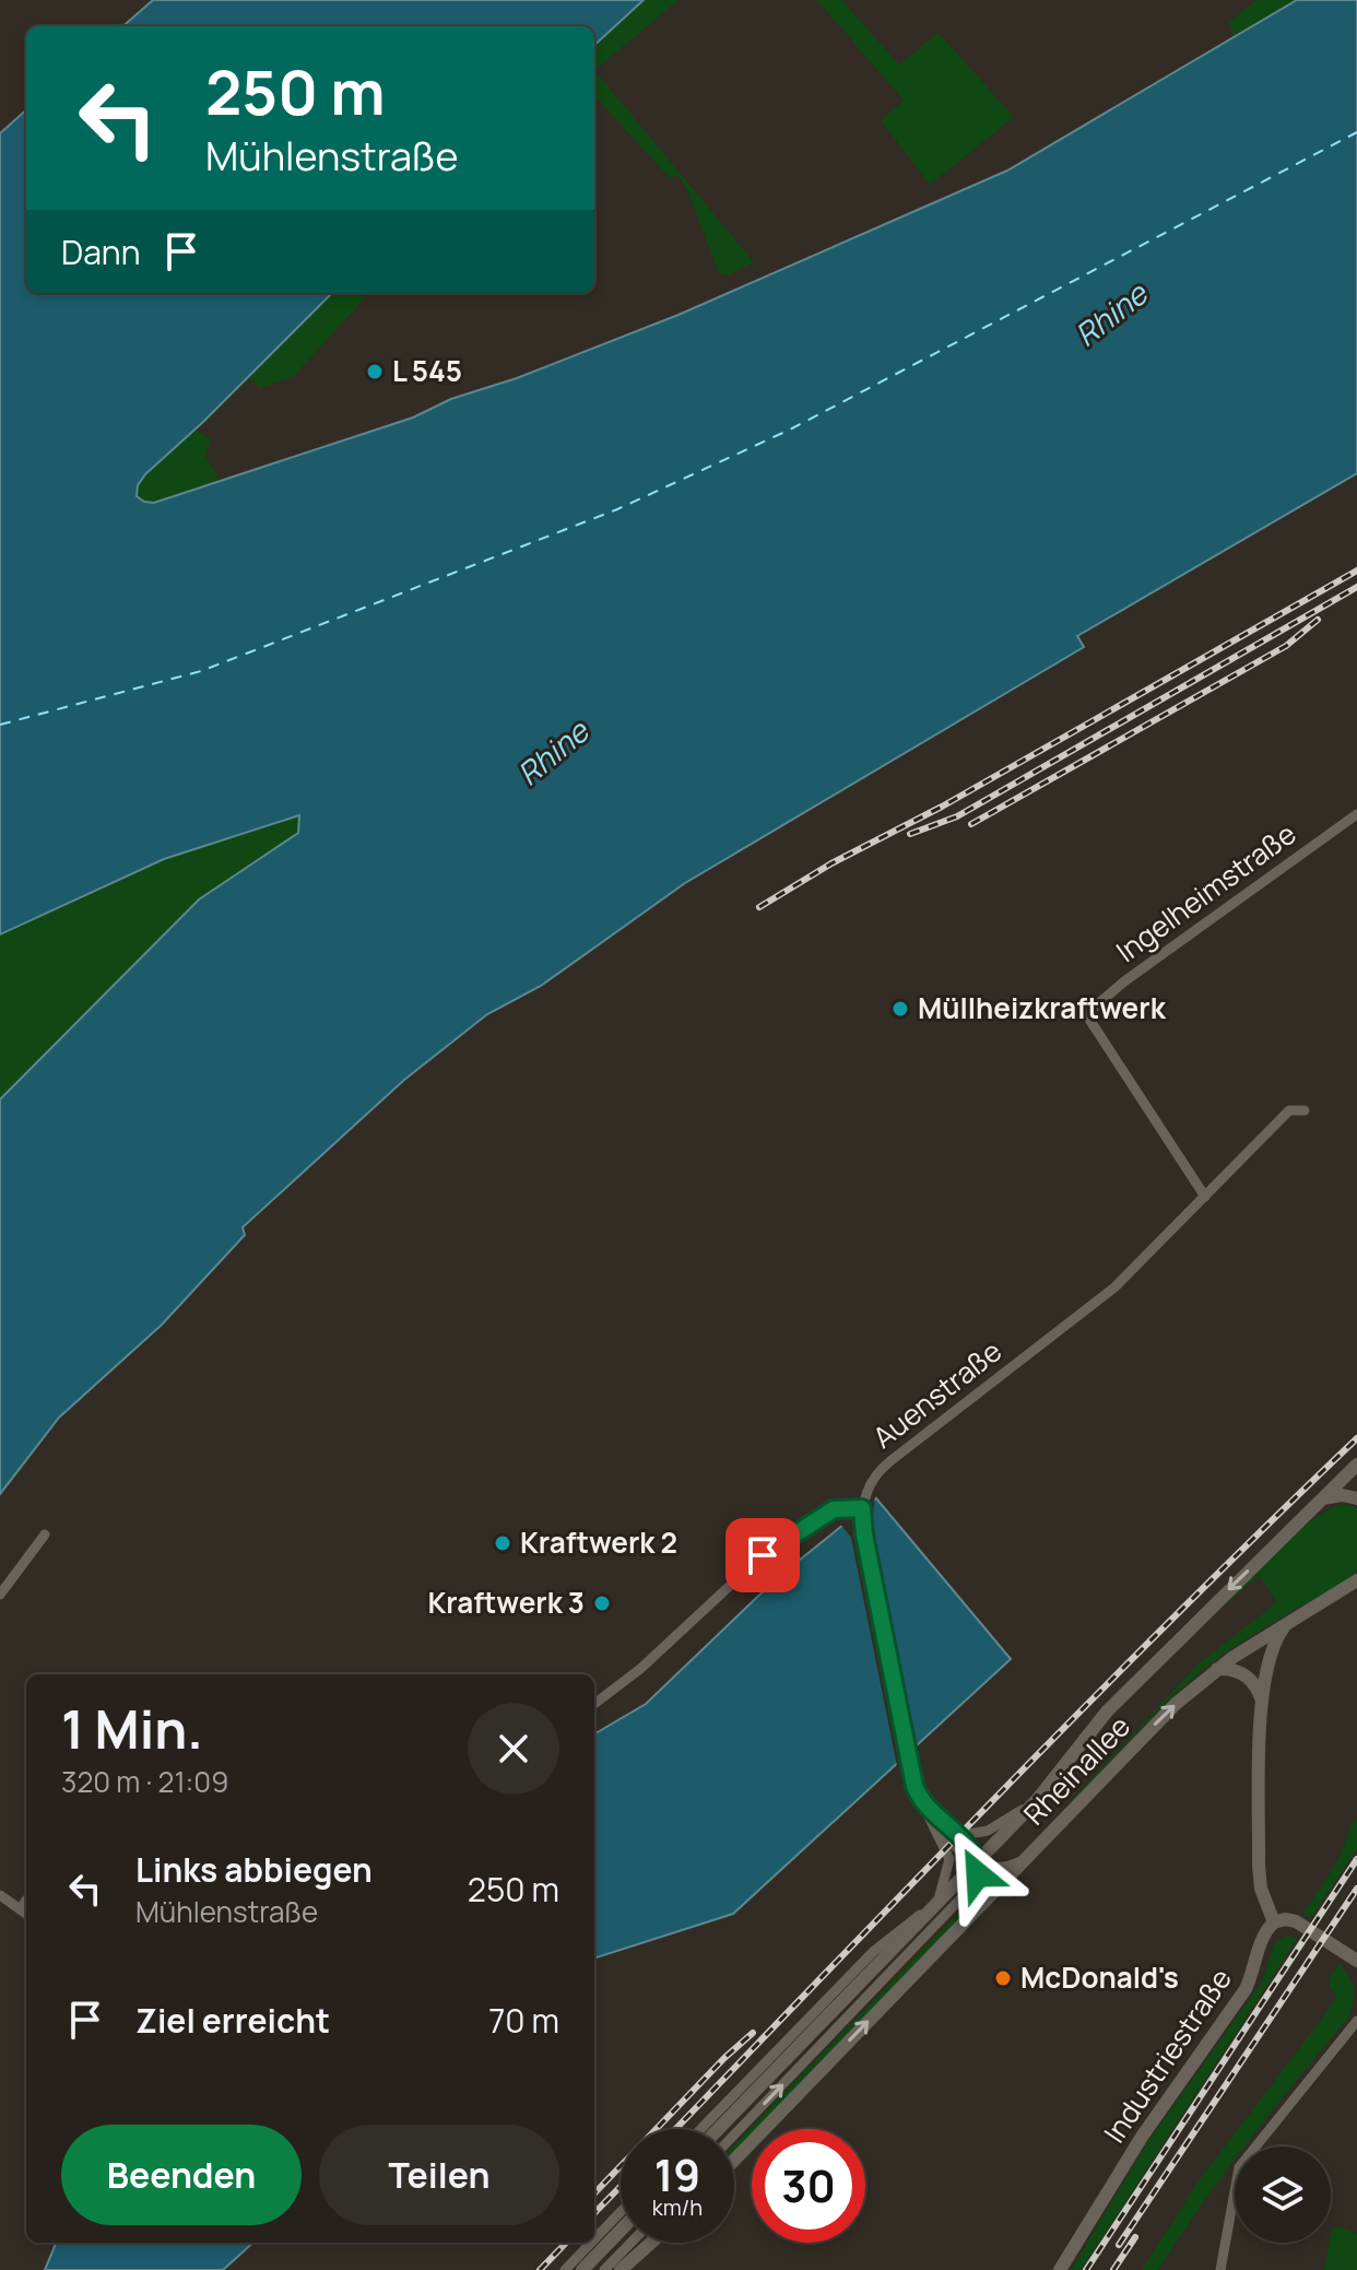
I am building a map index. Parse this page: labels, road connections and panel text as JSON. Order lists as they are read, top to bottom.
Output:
{
  "streets": {
    "main road": ["Rheinallee", "Industriestraße"],
    "street": ["Ingelheimstraße", "Auenstraße"]
  },
  "crossings": [
    ["Ingelheimstraße", "Auenstraße"]
  ],
  "water": ["Rhine"],
  "places": [
    "L 545",
    "Müllheizkraftwerk",
    "Kraftwerk 2",
    "Kraftwerk 3",
    "McDonald's"
  ],
  "page": {
    "turn": ["250 m", "Mühlenstraße"],
    "then": "Dann",
    "heading": ["1 Min.", "320 m · 21:09"],
    "list": [
      {
        "name": "Links abbiegen",
        "note": "Mühlenstraße",
        "value": "250 m"
      },
      {
        "name": "Ziel erreicht",
        "value": "70 m"
      }
    ],
    "buttons": ["Beenden", "Teilen"],
    "speed": "19 km/h",
    "limit": "30"
  }
}
